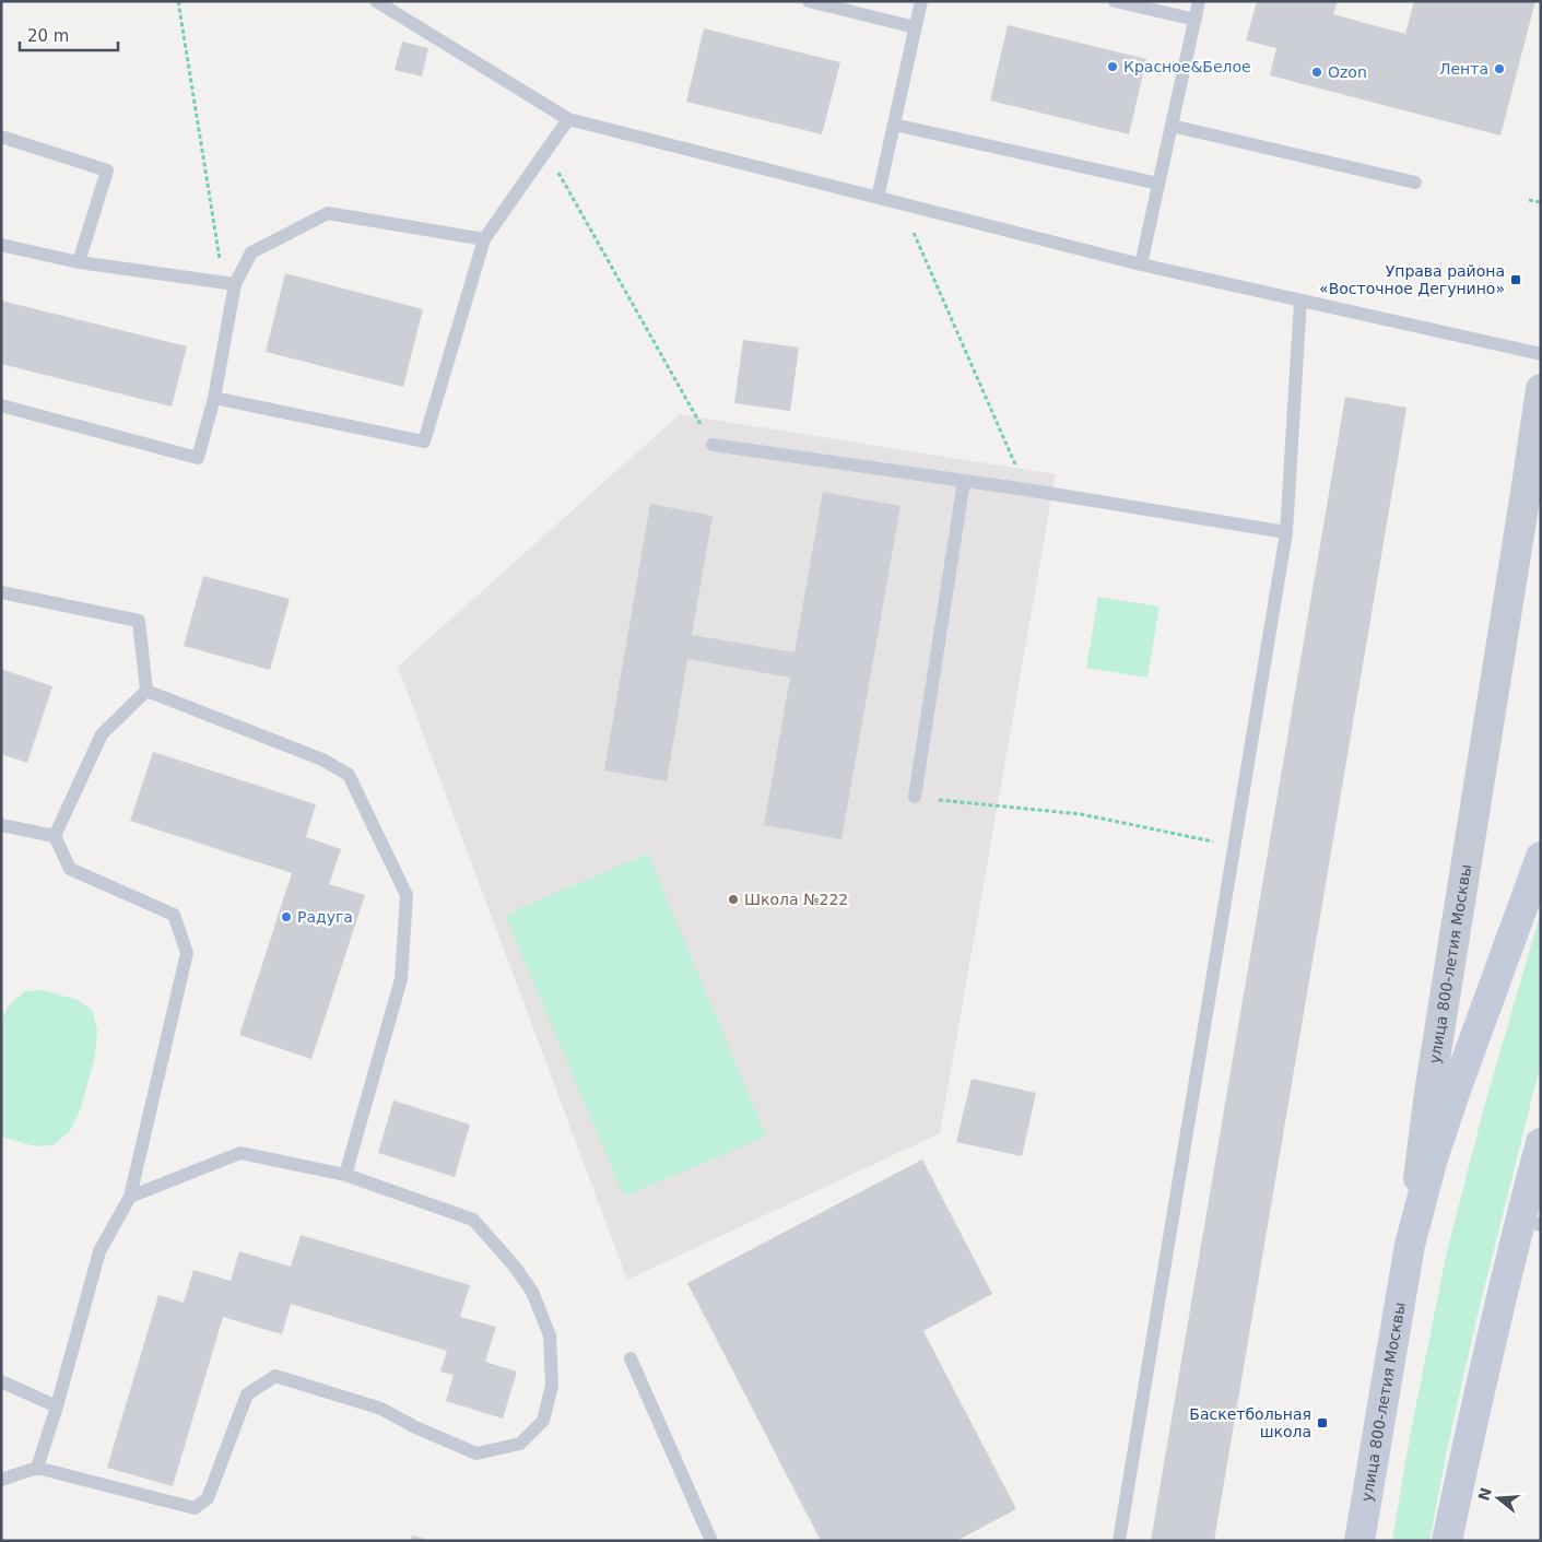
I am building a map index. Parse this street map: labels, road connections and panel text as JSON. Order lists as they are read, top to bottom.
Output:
{
  "streets": {
    "main road": ["улица 800-летия Москвы"]
  },
  "places": {
    "other": [
      "Красное&Белое",
      "Лента",
      "Ozon",
      "Школа №222",
      "Радуга"
    ],
    "transit": ["Управа района «Восточное Дегунино»", "Баскетбольная школа"]
  },
  "scale_bar": "20 m",
  "north": "left"
}
